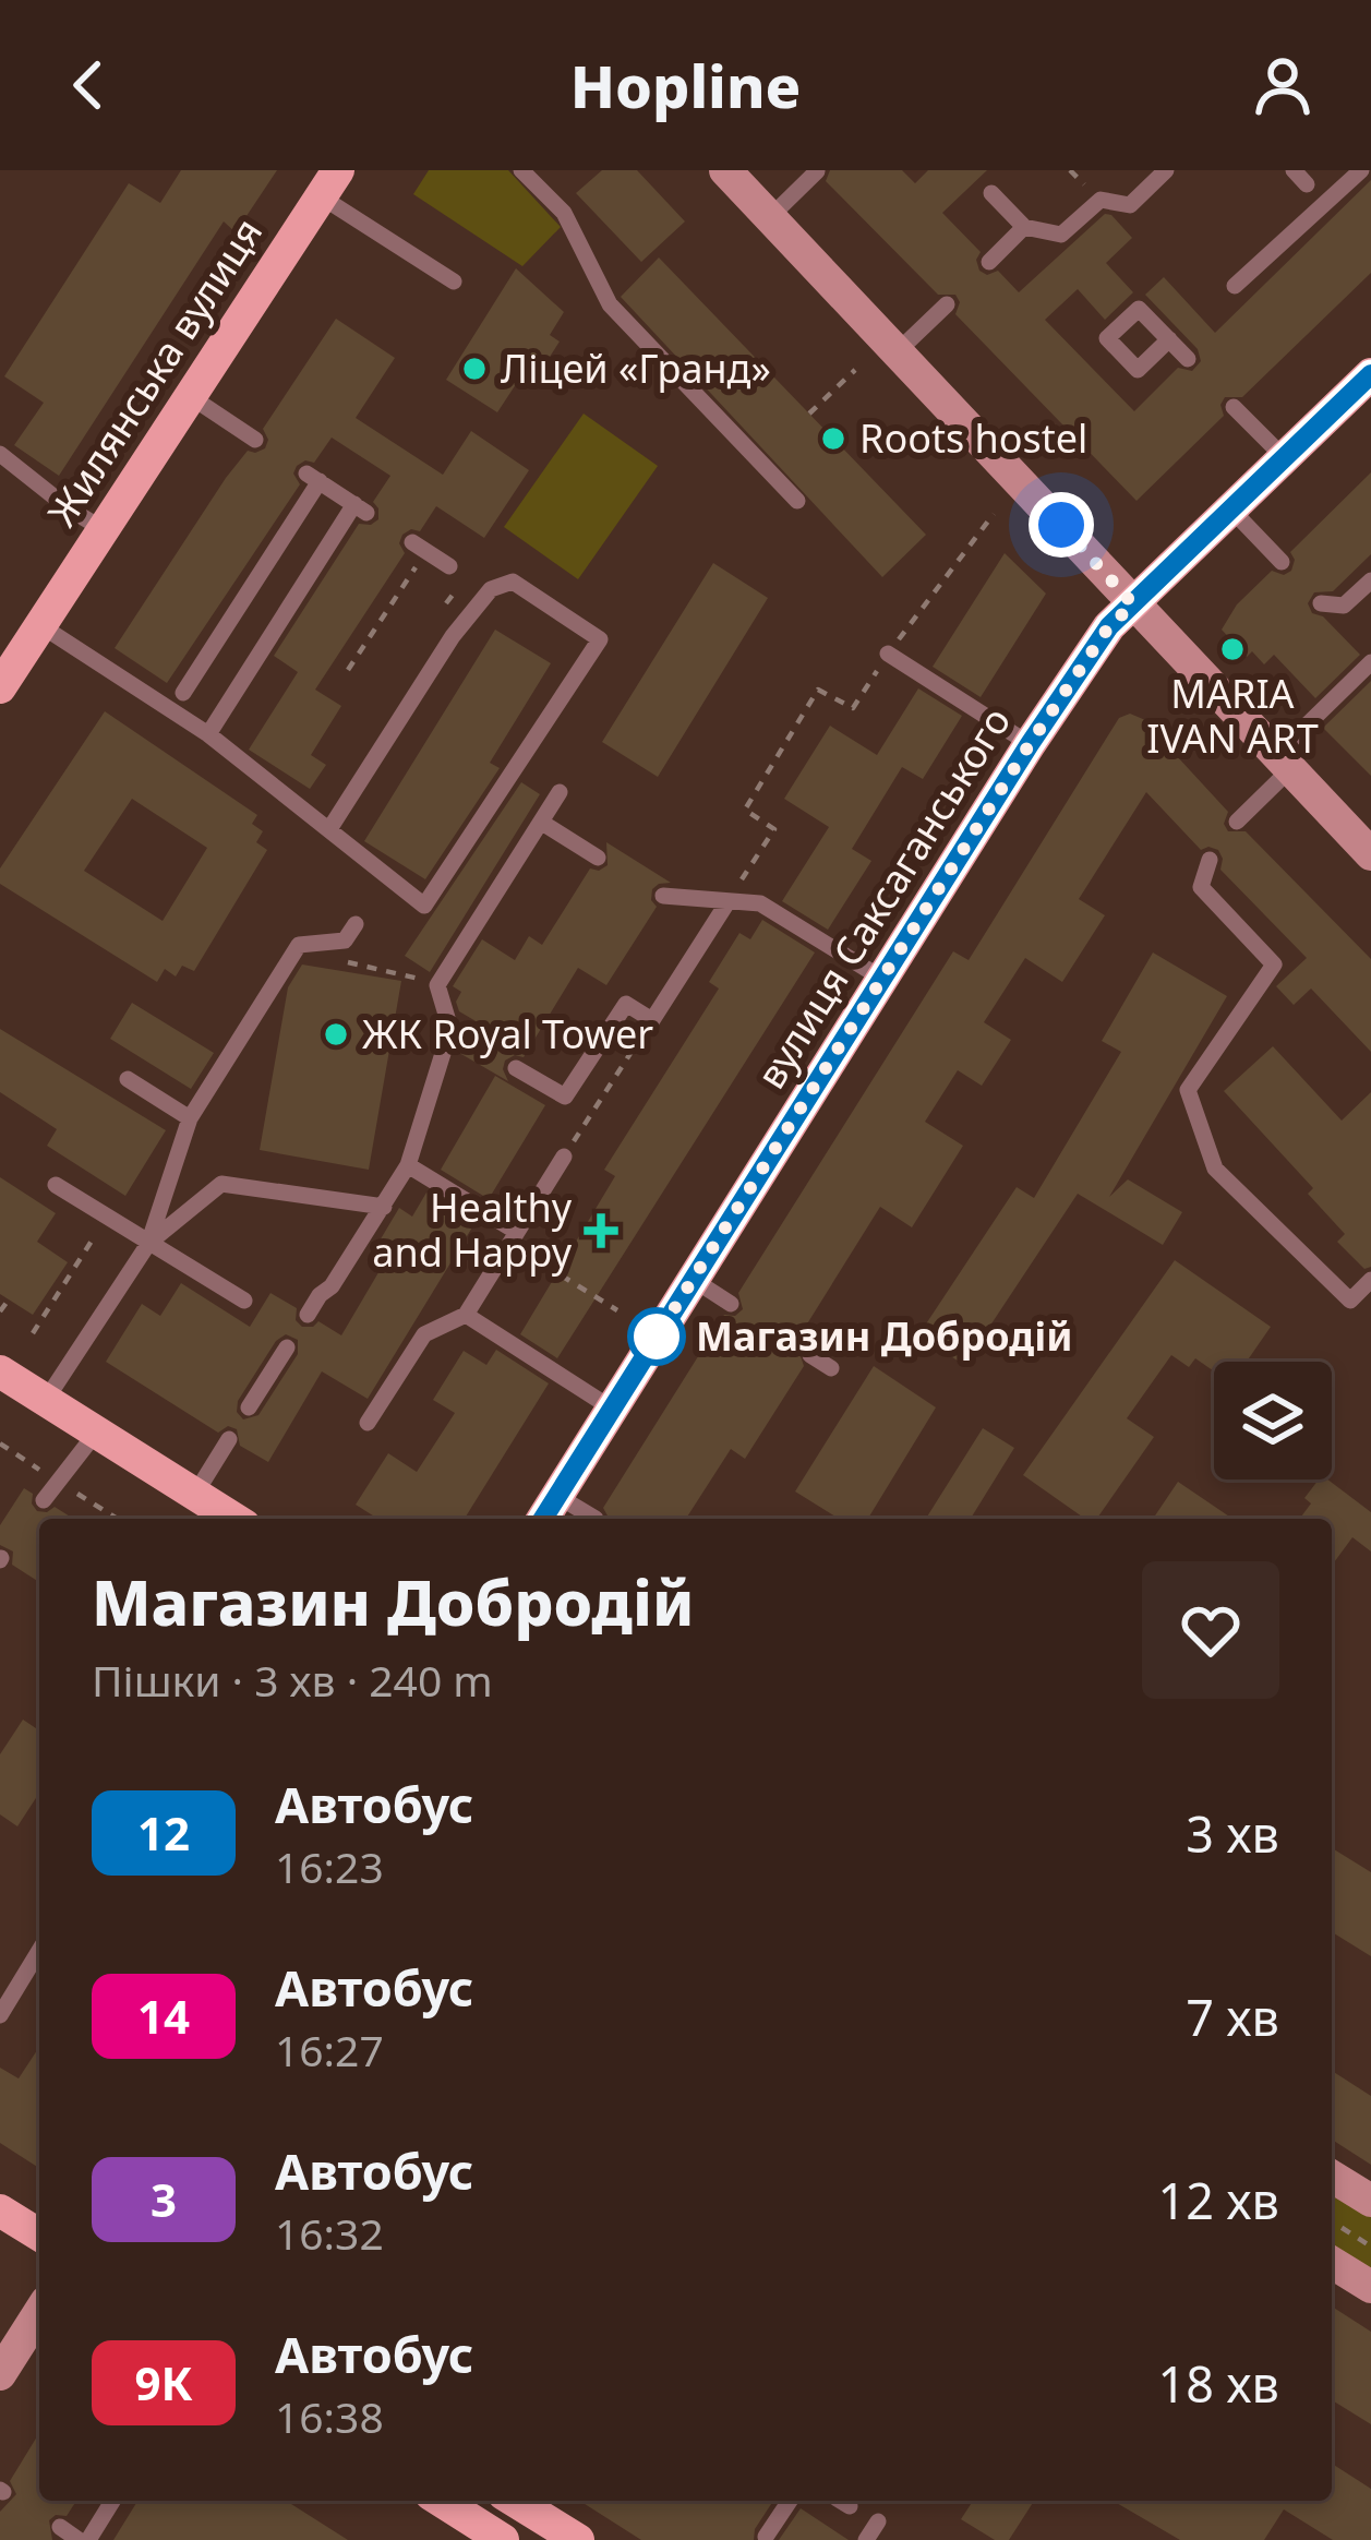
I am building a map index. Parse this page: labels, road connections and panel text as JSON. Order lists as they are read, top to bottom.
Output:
{
  "streets": {
    "main road": ["Жилянська вулиця", "вулиця Саксаганського"]
  },
  "places": {
    "other": [
      "Ліцей «Гранд»",
      "Roots hostel",
      "MARIA IVAN ART",
      "ЖК Royal Tower",
      "Магазин Добродій"
    ],
    "health": ["Healthy and Happy"]
  },
  "lines": ["bus line 12"],
  "page": {
    "header": "Hopline",
    "heading": ["Магазин Добродій", "Пішки · 3 хв · 240 m"],
    "list": [
      {
        "mark": "12",
        "name": "Автобус",
        "note": "16:23",
        "value": "3 хв"
      },
      {
        "mark": "14",
        "name": "Автобус",
        "note": "16:27",
        "value": "7 хв"
      },
      {
        "mark": "3",
        "name": "Автобус",
        "note": "16:32",
        "value": "12 хв"
      },
      {
        "mark": "9К",
        "name": "Автобус",
        "note": "16:38",
        "value": "18 хв"
      }
    ]
  }
}
